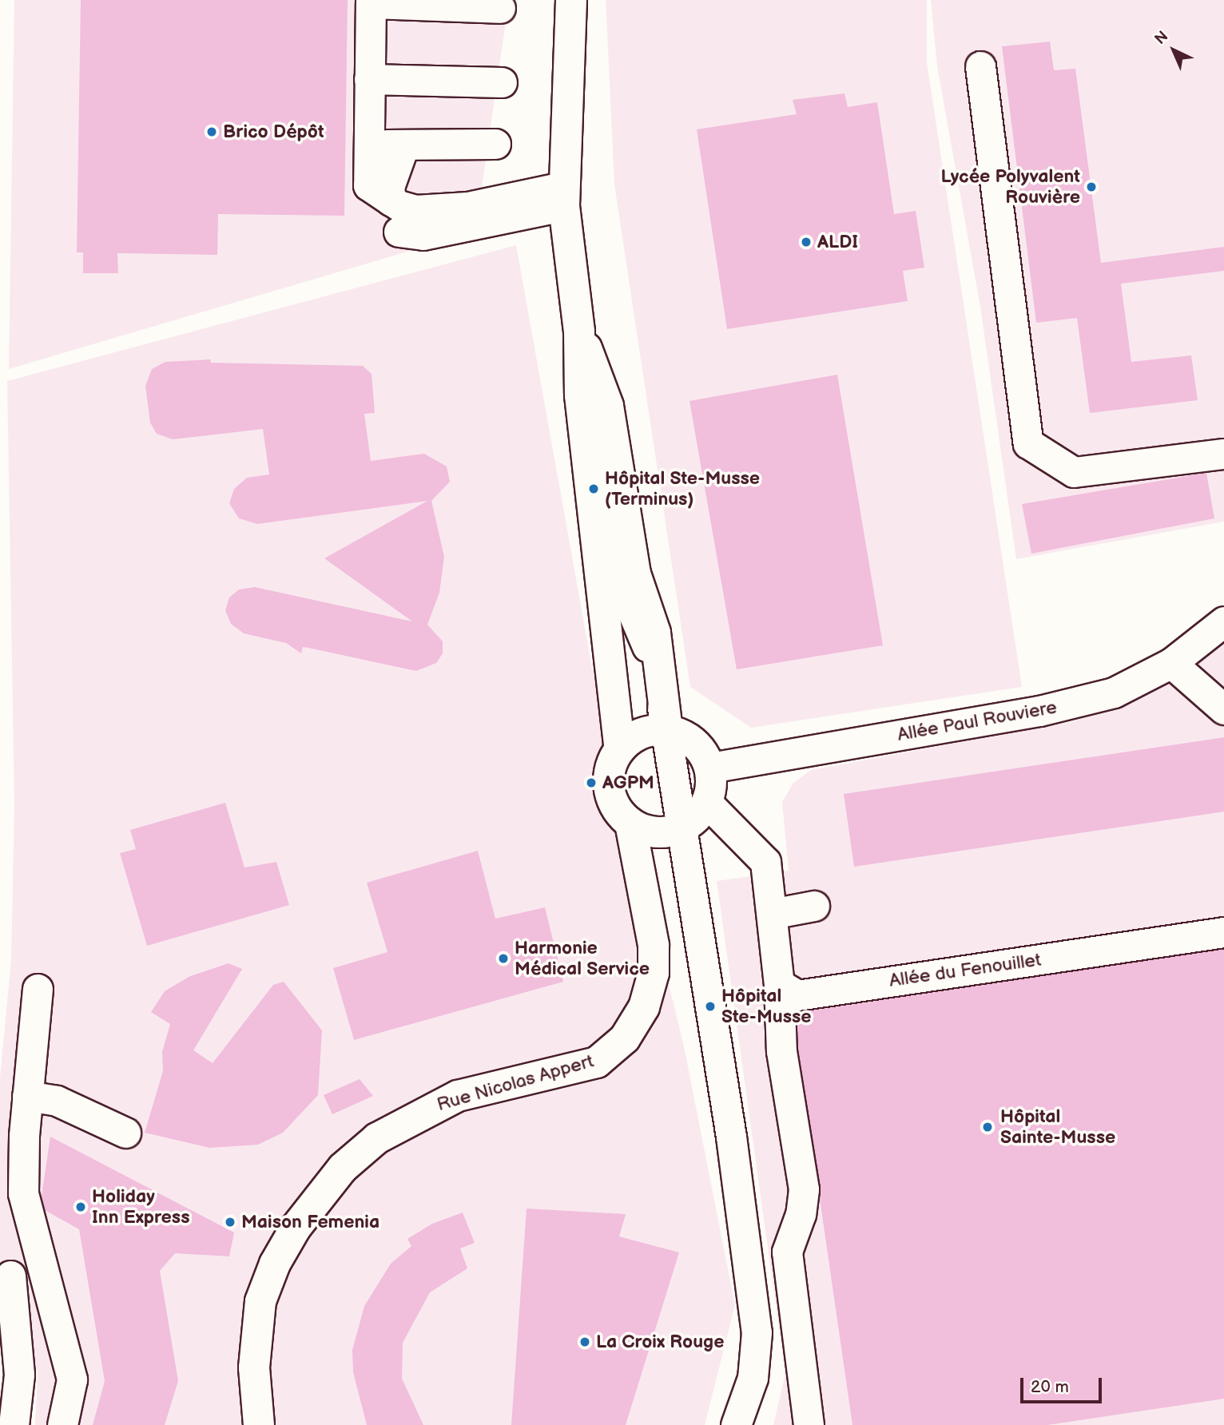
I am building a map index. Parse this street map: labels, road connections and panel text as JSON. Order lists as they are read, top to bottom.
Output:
{
  "streets": {
    "main road": ["Rue Nicolas Appert"],
    "street": ["Allée Paul Rouviere", "Allée du Fenouillet"]
  },
  "places": [
    "Brico Dépôt",
    "Lycée Polyvalent Rouvière",
    "ALDI",
    "Hôpital Ste-Musse (Terminus)",
    "AGPM",
    "Harmonie Médical Service",
    "Hôpital Ste-Musse",
    "Hôpital Sainte-Musse",
    "Holiday Inn Express",
    "Maison Femenia",
    "La Croix Rouge"
  ],
  "scale_bar": "20 m",
  "north": "top left"
}
